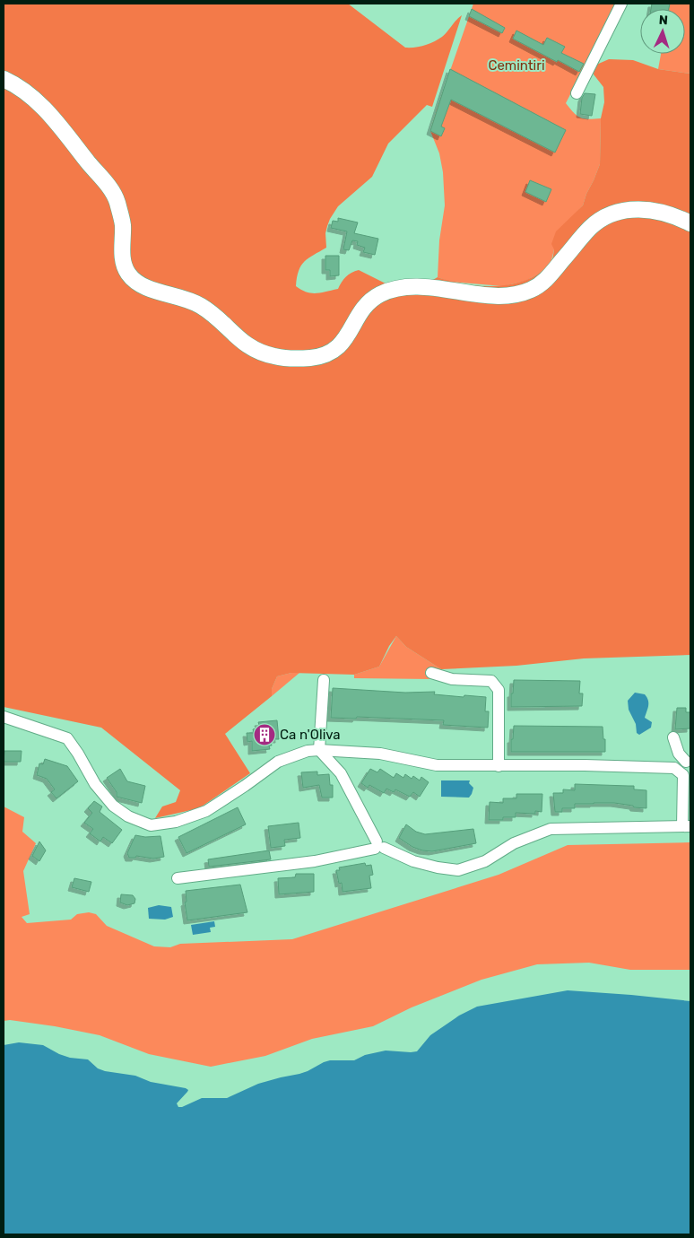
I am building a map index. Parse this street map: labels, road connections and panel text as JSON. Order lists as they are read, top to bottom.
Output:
{
  "parks": ["Cemintiri"],
  "places": {
    "building": ["Ca n'Oliva"]
  },
  "north": "top"
}
